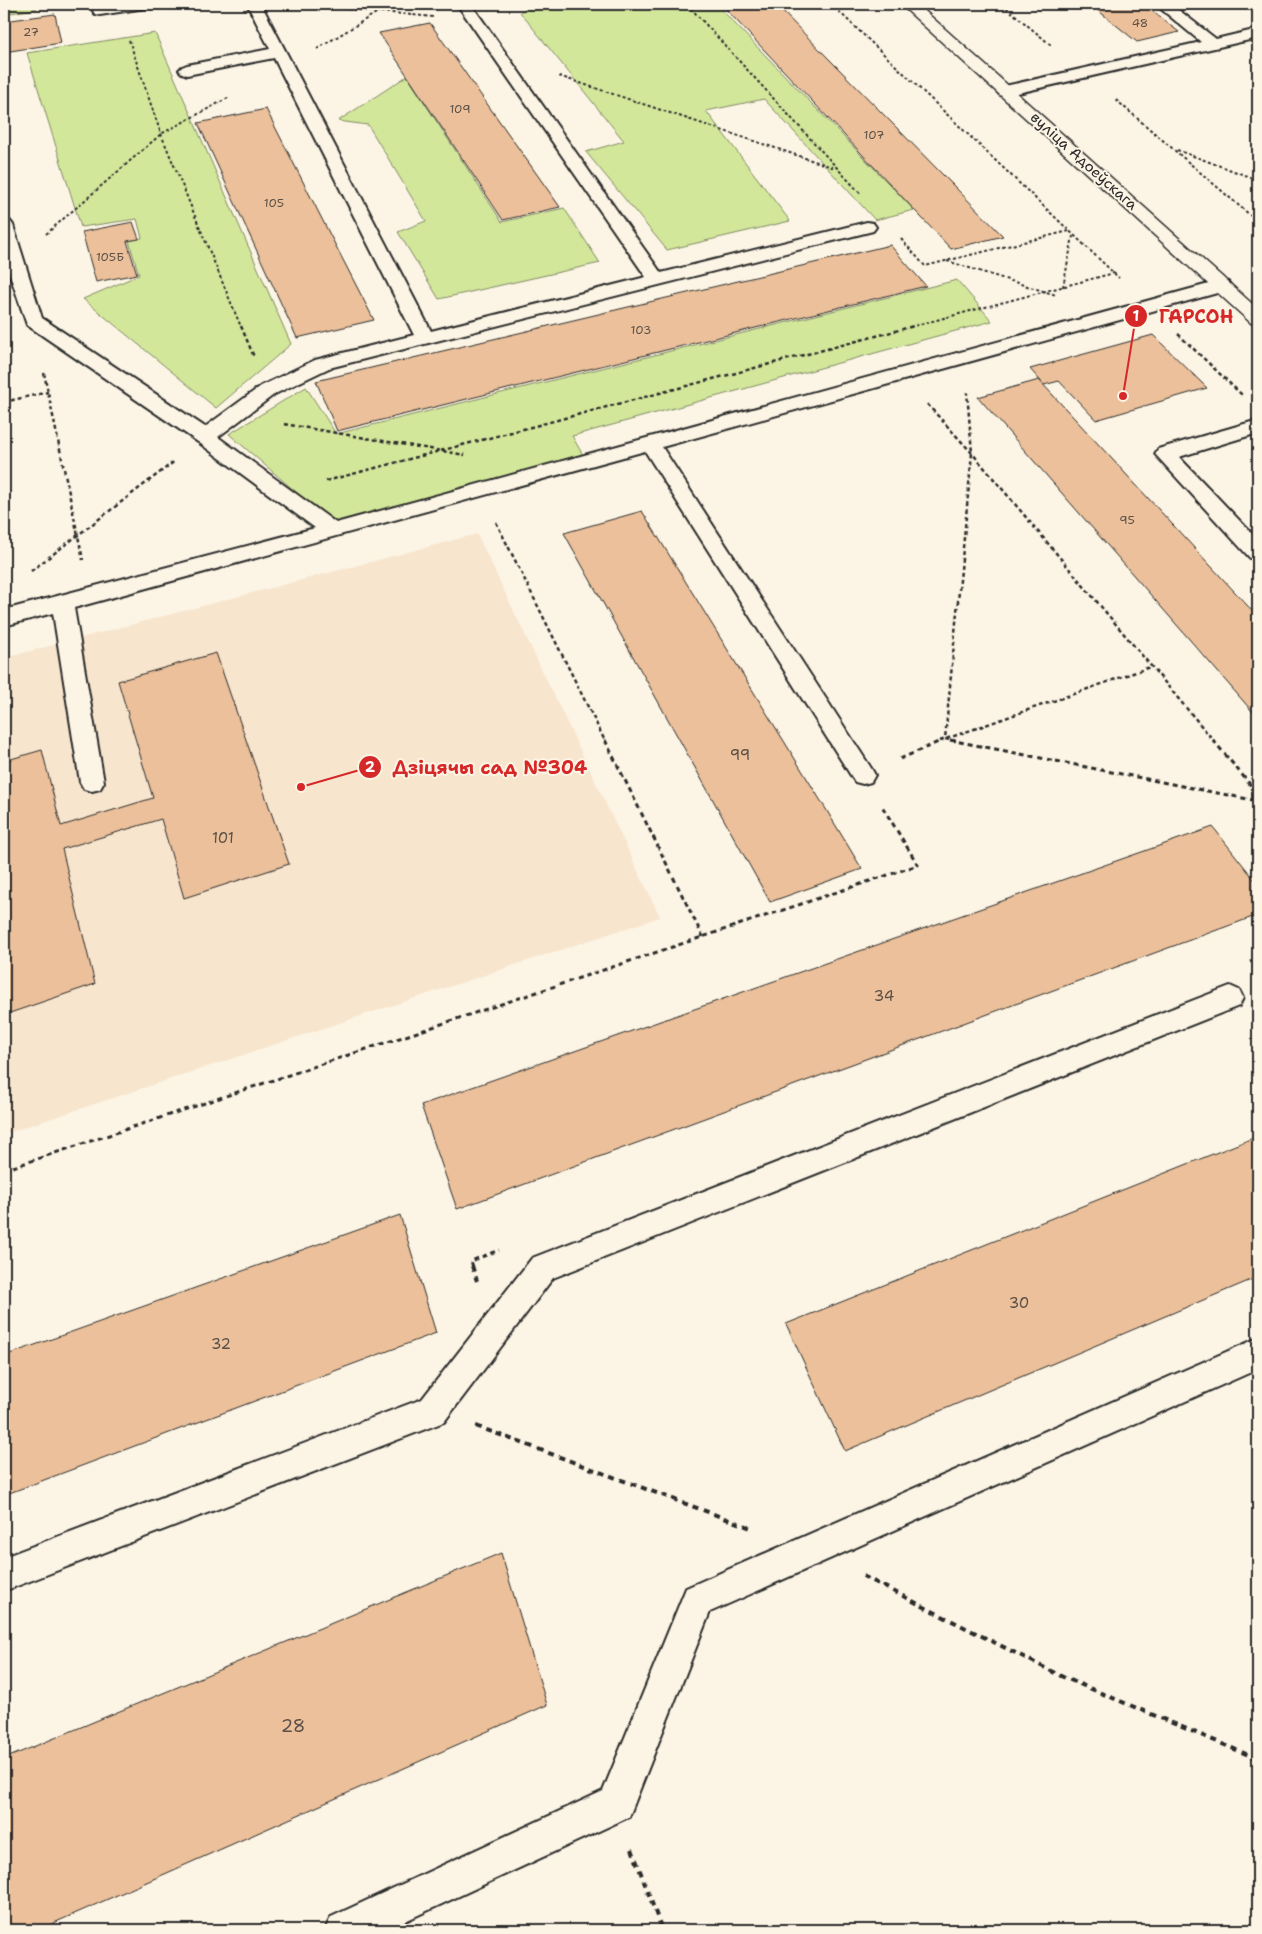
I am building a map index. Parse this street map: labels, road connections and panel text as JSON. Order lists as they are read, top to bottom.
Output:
{
  "streets": {
    "main road": ["вуліца Адоеўскага"]
  },
  "places": ["ГАРСОН", "Дзіцячы сад №304"],
  "house_numbers": [
    "48",
    "27",
    "109",
    "107",
    "105",
    "105Б",
    "103",
    "95",
    "99",
    "101",
    "34",
    "30",
    "32",
    "28"
  ]
}
